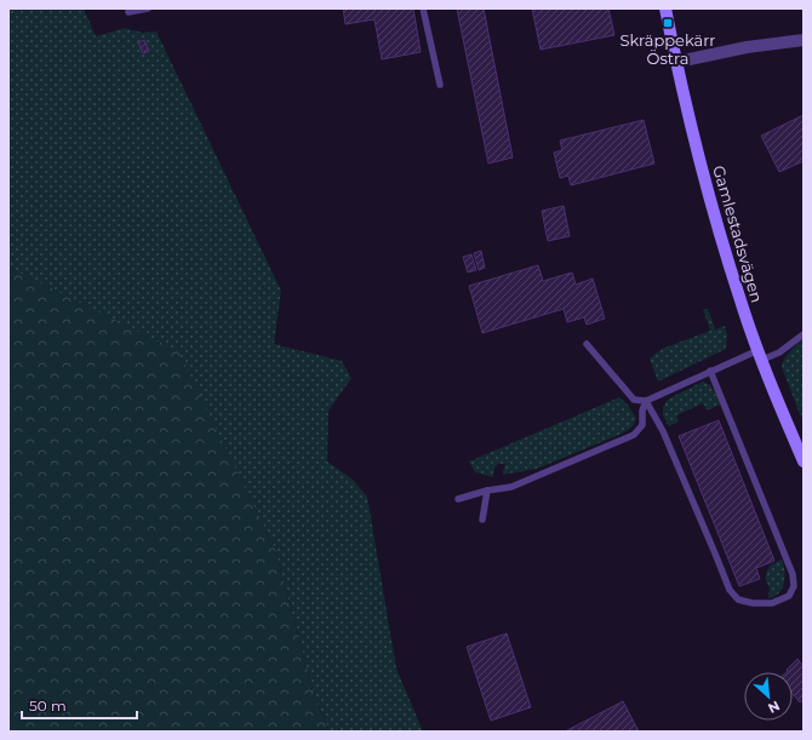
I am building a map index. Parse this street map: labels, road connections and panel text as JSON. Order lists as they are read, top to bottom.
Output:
{
  "streets": {
    "street": ["Gamlestadsvägen"]
  },
  "places": {
    "transit": ["Skräppekärr Östra"]
  },
  "scale_bar": "50 m",
  "north": "bottom right"
}
